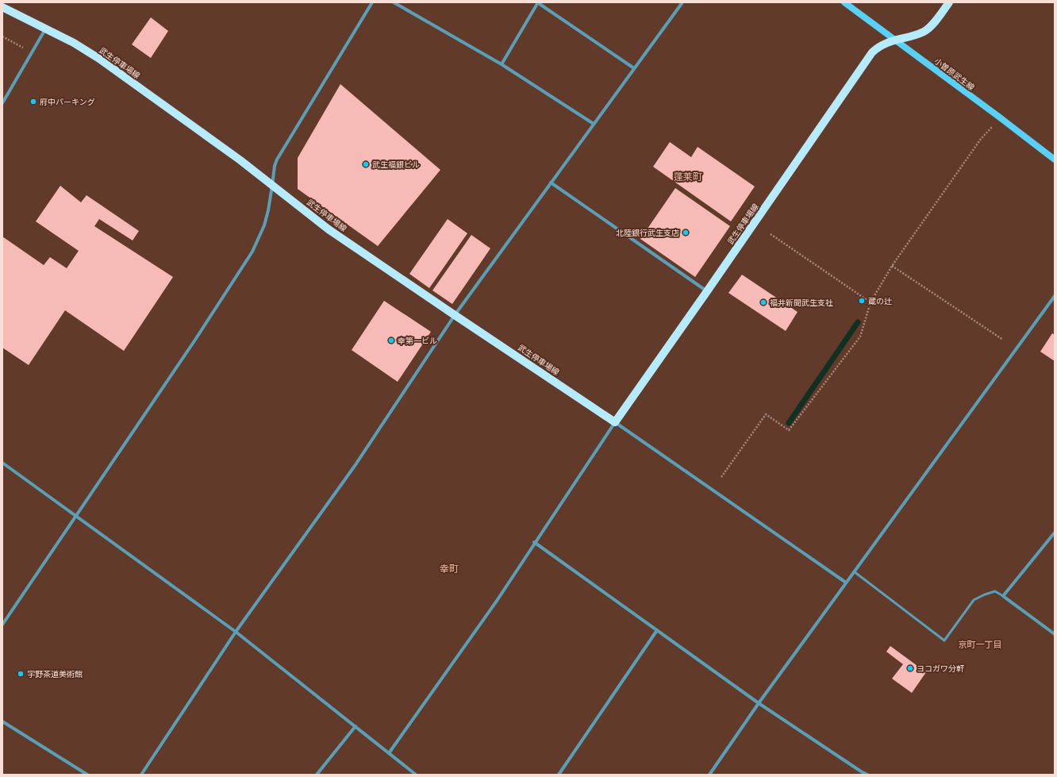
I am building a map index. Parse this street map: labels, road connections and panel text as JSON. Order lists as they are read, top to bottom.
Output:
{
  "streets": {
    "main road": ["武生停車場線", "小曽原武生線"]
  },
  "crossings": [
    ["武生停車場線", "小曽原武生線"]
  ],
  "districts": ["蓬莱町", "幸町", "京町一丁目"],
  "places": [
    "府中パーキング",
    "武生福銀ビル",
    "北陸銀行武生支店",
    "蔵の辻",
    "福井新聞武生支社",
    "幸第一ビル",
    "ヨコガワ分軒",
    "宇野茶道美術館"
  ]
}
